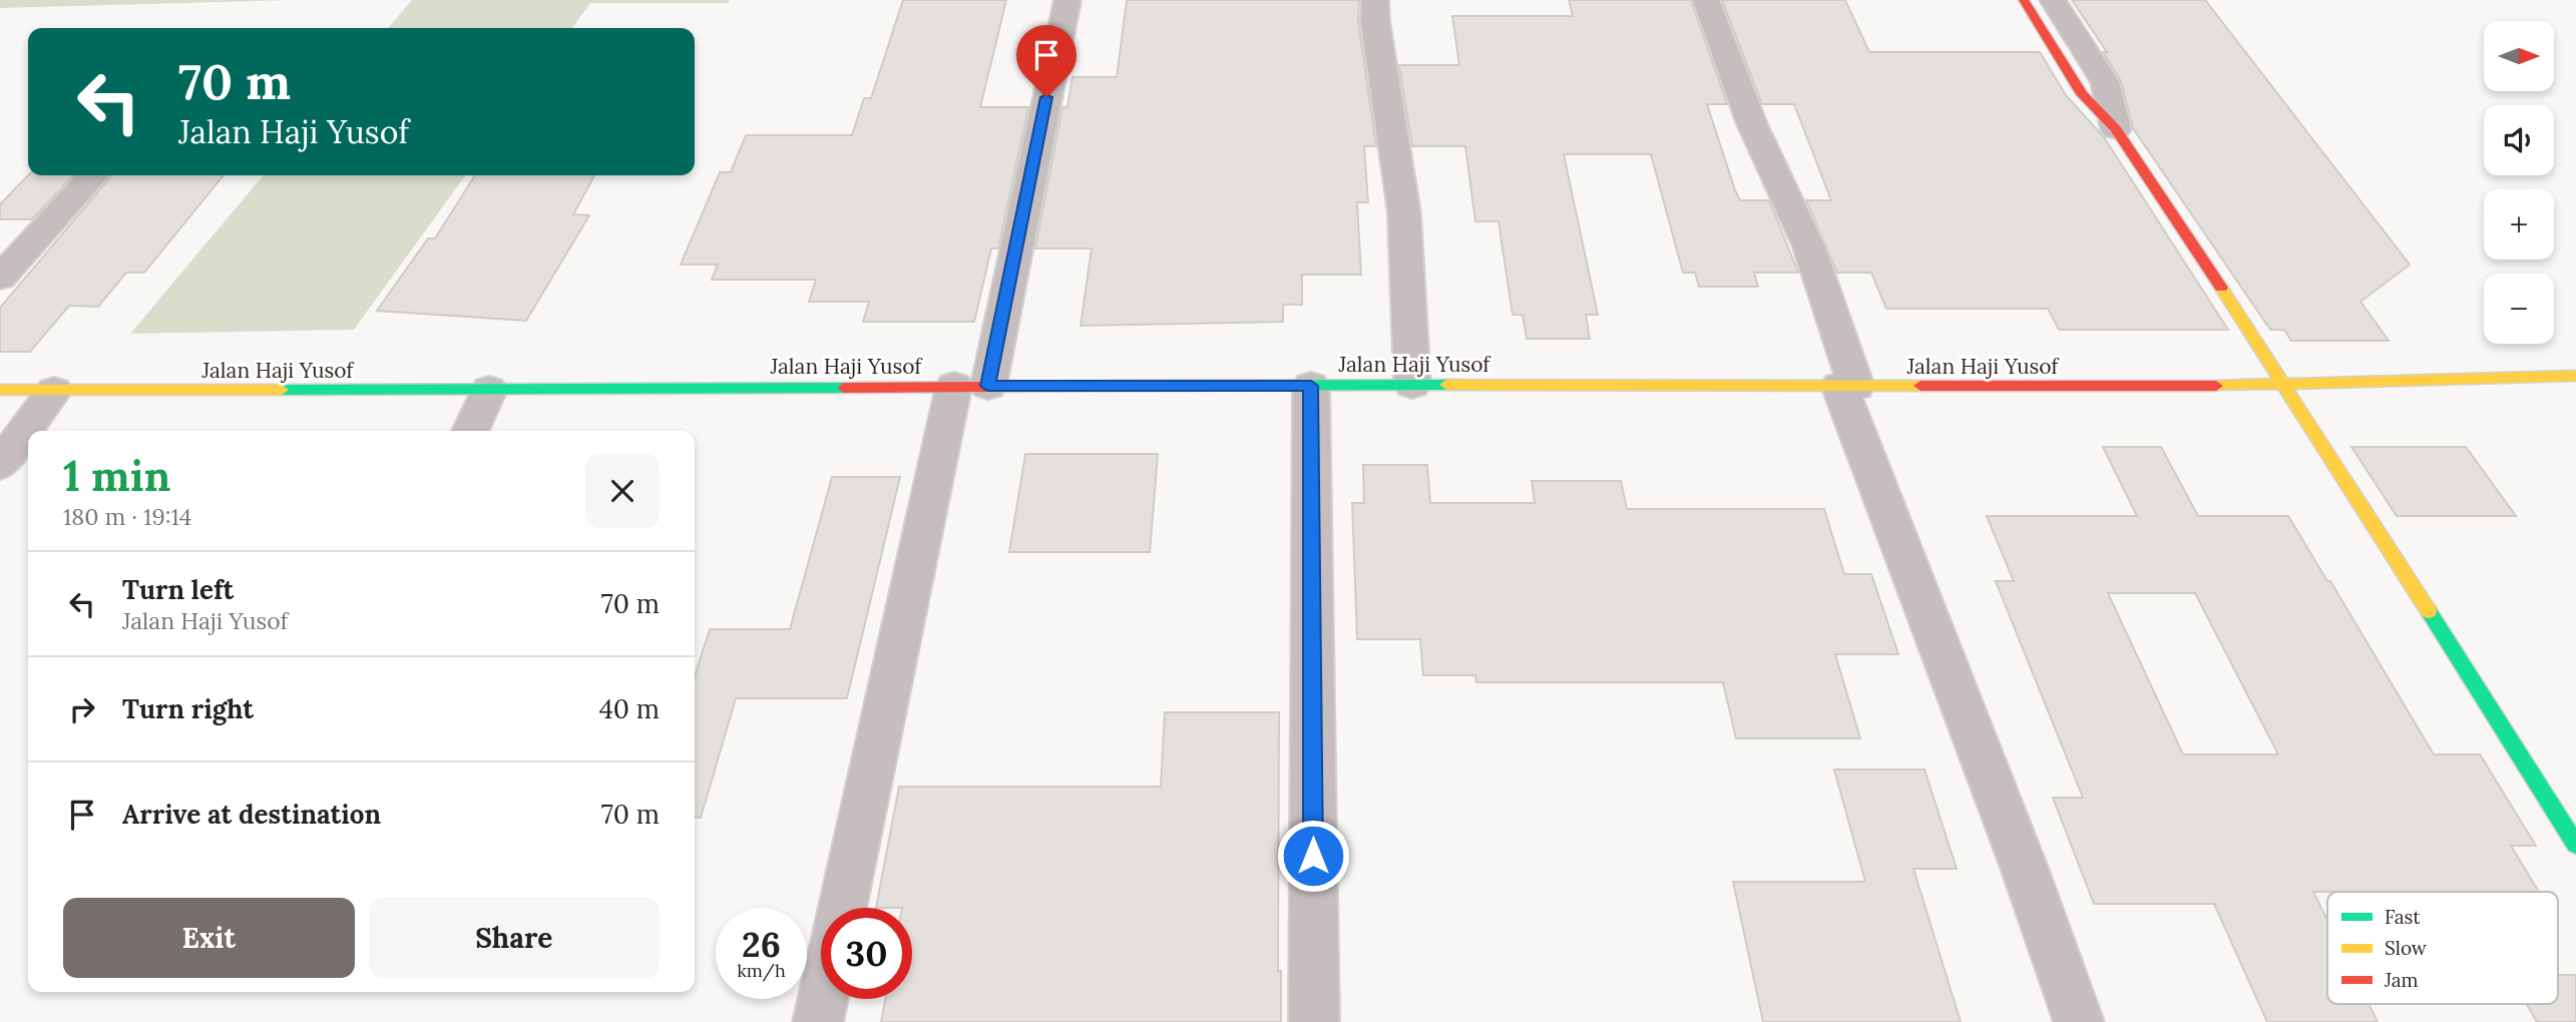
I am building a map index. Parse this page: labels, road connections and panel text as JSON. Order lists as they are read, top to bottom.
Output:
{
  "streets": {
    "street": ["Jalan Haji Yusof"]
  },
  "legend": ["Fast", "Slow", "Jam"],
  "north": "right",
  "page": {
    "map_buttons": ["+", "−"],
    "turn": ["70 m", "Jalan Haji Yusof"],
    "heading": ["1 min", "180 m · 19:14"],
    "list": [
      {
        "name": "Turn left",
        "note": "Jalan Haji Yusof",
        "value": "70 m"
      },
      {
        "name": "Turn right",
        "value": "40 m"
      },
      {
        "name": "Arrive at destination",
        "value": "70 m"
      }
    ],
    "buttons": ["Exit", "Share"],
    "speed": "26 km/h",
    "limit": "30"
  }
}
